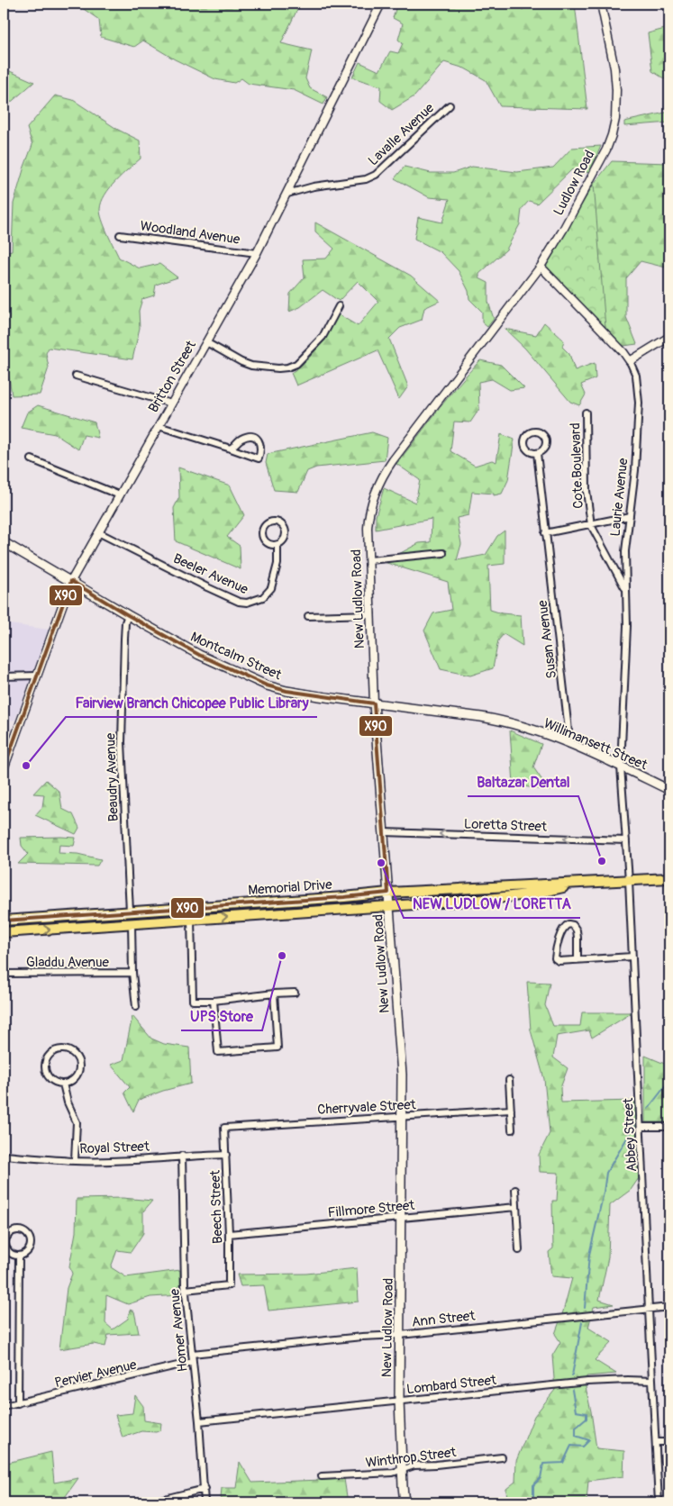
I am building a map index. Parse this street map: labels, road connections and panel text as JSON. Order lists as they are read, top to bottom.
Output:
{
  "streets": {
    "main road": [
      "New Ludlow Road",
      "Montcalm Street",
      "Willimansett Street",
      "Memorial Drive"
    ],
    "street": [
      "Lavalle Avenue",
      "Ludlow Road",
      "Woodland Avenue",
      "Britton Street",
      "Cote Boulevard",
      "Laurie Avenue",
      "Beeler Avenue",
      "Susan Avenue",
      "Beaudry Avenue",
      "Loretta Street",
      "Gladdu Avenue",
      "Cherryvale Street",
      "Abbey Street",
      "Royal Street",
      "Beech Street",
      "Fillmore Street",
      "Ann Street",
      "Homer Avenue",
      "Pervier Avenue",
      "Lombard Street",
      "Winthrop Street"
    ]
  },
  "crossings": [
    ["Lavalle Avenue", "Britton Street"],
    ["Ludlow Road", "Laurie Avenue"],
    ["Ludlow Road", "New Ludlow Road"],
    ["Woodland Avenue", "Britton Street"],
    ["Britton Street", "Beeler Avenue"],
    ["Britton Street", "Montcalm Street"],
    ["Cote Boulevard", "Laurie Avenue"],
    ["Laurie Avenue", "Willimansett Street"],
    ["Laurie Avenue", "Abbey Street"],
    ["New Ludlow Road", "Montcalm Street"],
    ["New Ludlow Road", "Loretta Street"],
    ["New Ludlow Road", "Memorial Drive"],
    ["New Ludlow Road", "Cherryvale Street"],
    ["New Ludlow Road", "Fillmore Street"],
    ["New Ludlow Road", "Ann Street"],
    ["New Ludlow Road", "Lombard Street"],
    ["New Ludlow Road", "Winthrop Street"],
    ["Susan Avenue", "Willimansett Street"],
    ["Montcalm Street", "Willimansett Street"],
    ["Montcalm Street", "Beaudry Avenue"],
    ["Willimansett Street", "Abbey Street"],
    ["Beaudry Avenue", "Memorial Drive"],
    ["Loretta Street", "Abbey Street"],
    ["Memorial Drive", "Abbey Street"],
    ["Cherryvale Street", "Beech Street"],
    ["Abbey Street", "Ann Street"],
    ["Abbey Street", "Lombard Street"],
    ["Royal Street", "Beech Street"],
    ["Royal Street", "Homer Avenue"],
    ["Beech Street", "Fillmore Street"],
    ["Beech Street", "Homer Avenue"],
    ["Ann Street", "Homer Avenue"],
    ["Homer Avenue", "Pervier Avenue"],
    ["Homer Avenue", "Lombard Street"]
  ],
  "one_way": ["Loretta Street"],
  "places": [
    "Fairview Branch Chicopee Public Library",
    "Baltazar Dental",
    "NEW LUDLOW / LORETTA",
    "UPS Store"
  ],
  "lines": ["transit line X90"]
}
